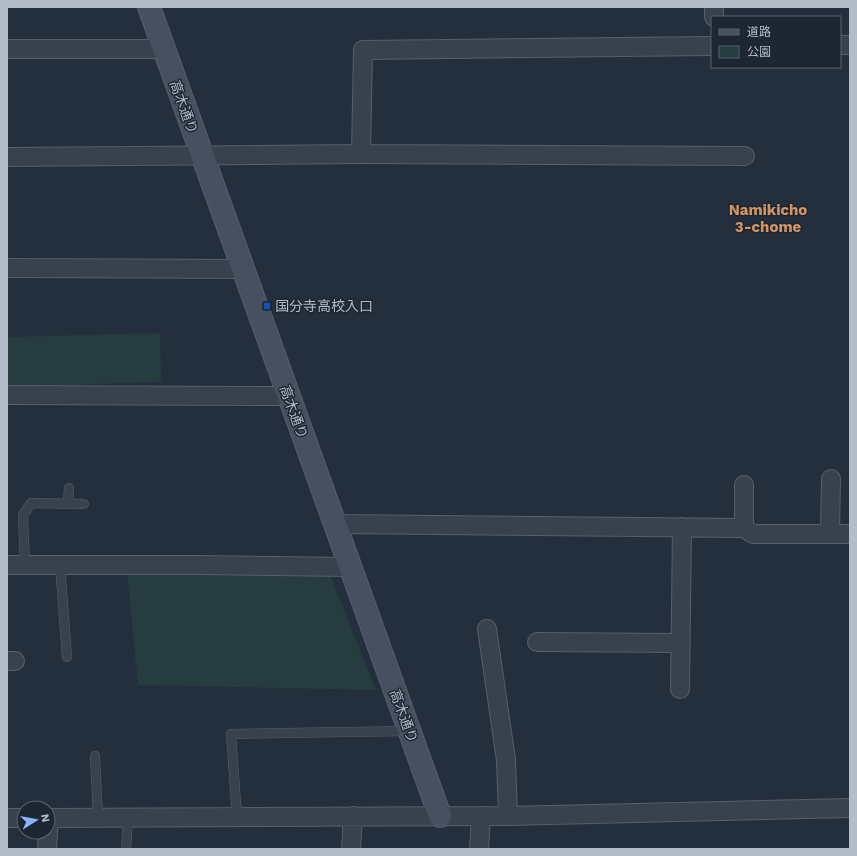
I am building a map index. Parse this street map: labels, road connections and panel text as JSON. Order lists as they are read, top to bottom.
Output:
{
  "streets": {
    "street": ["高木通り"]
  },
  "districts": ["Namikicho 3-chome"],
  "places": {
    "transit": ["国分寺高校入口"]
  },
  "legend": ["道路", "公園"],
  "north": "right"
}
